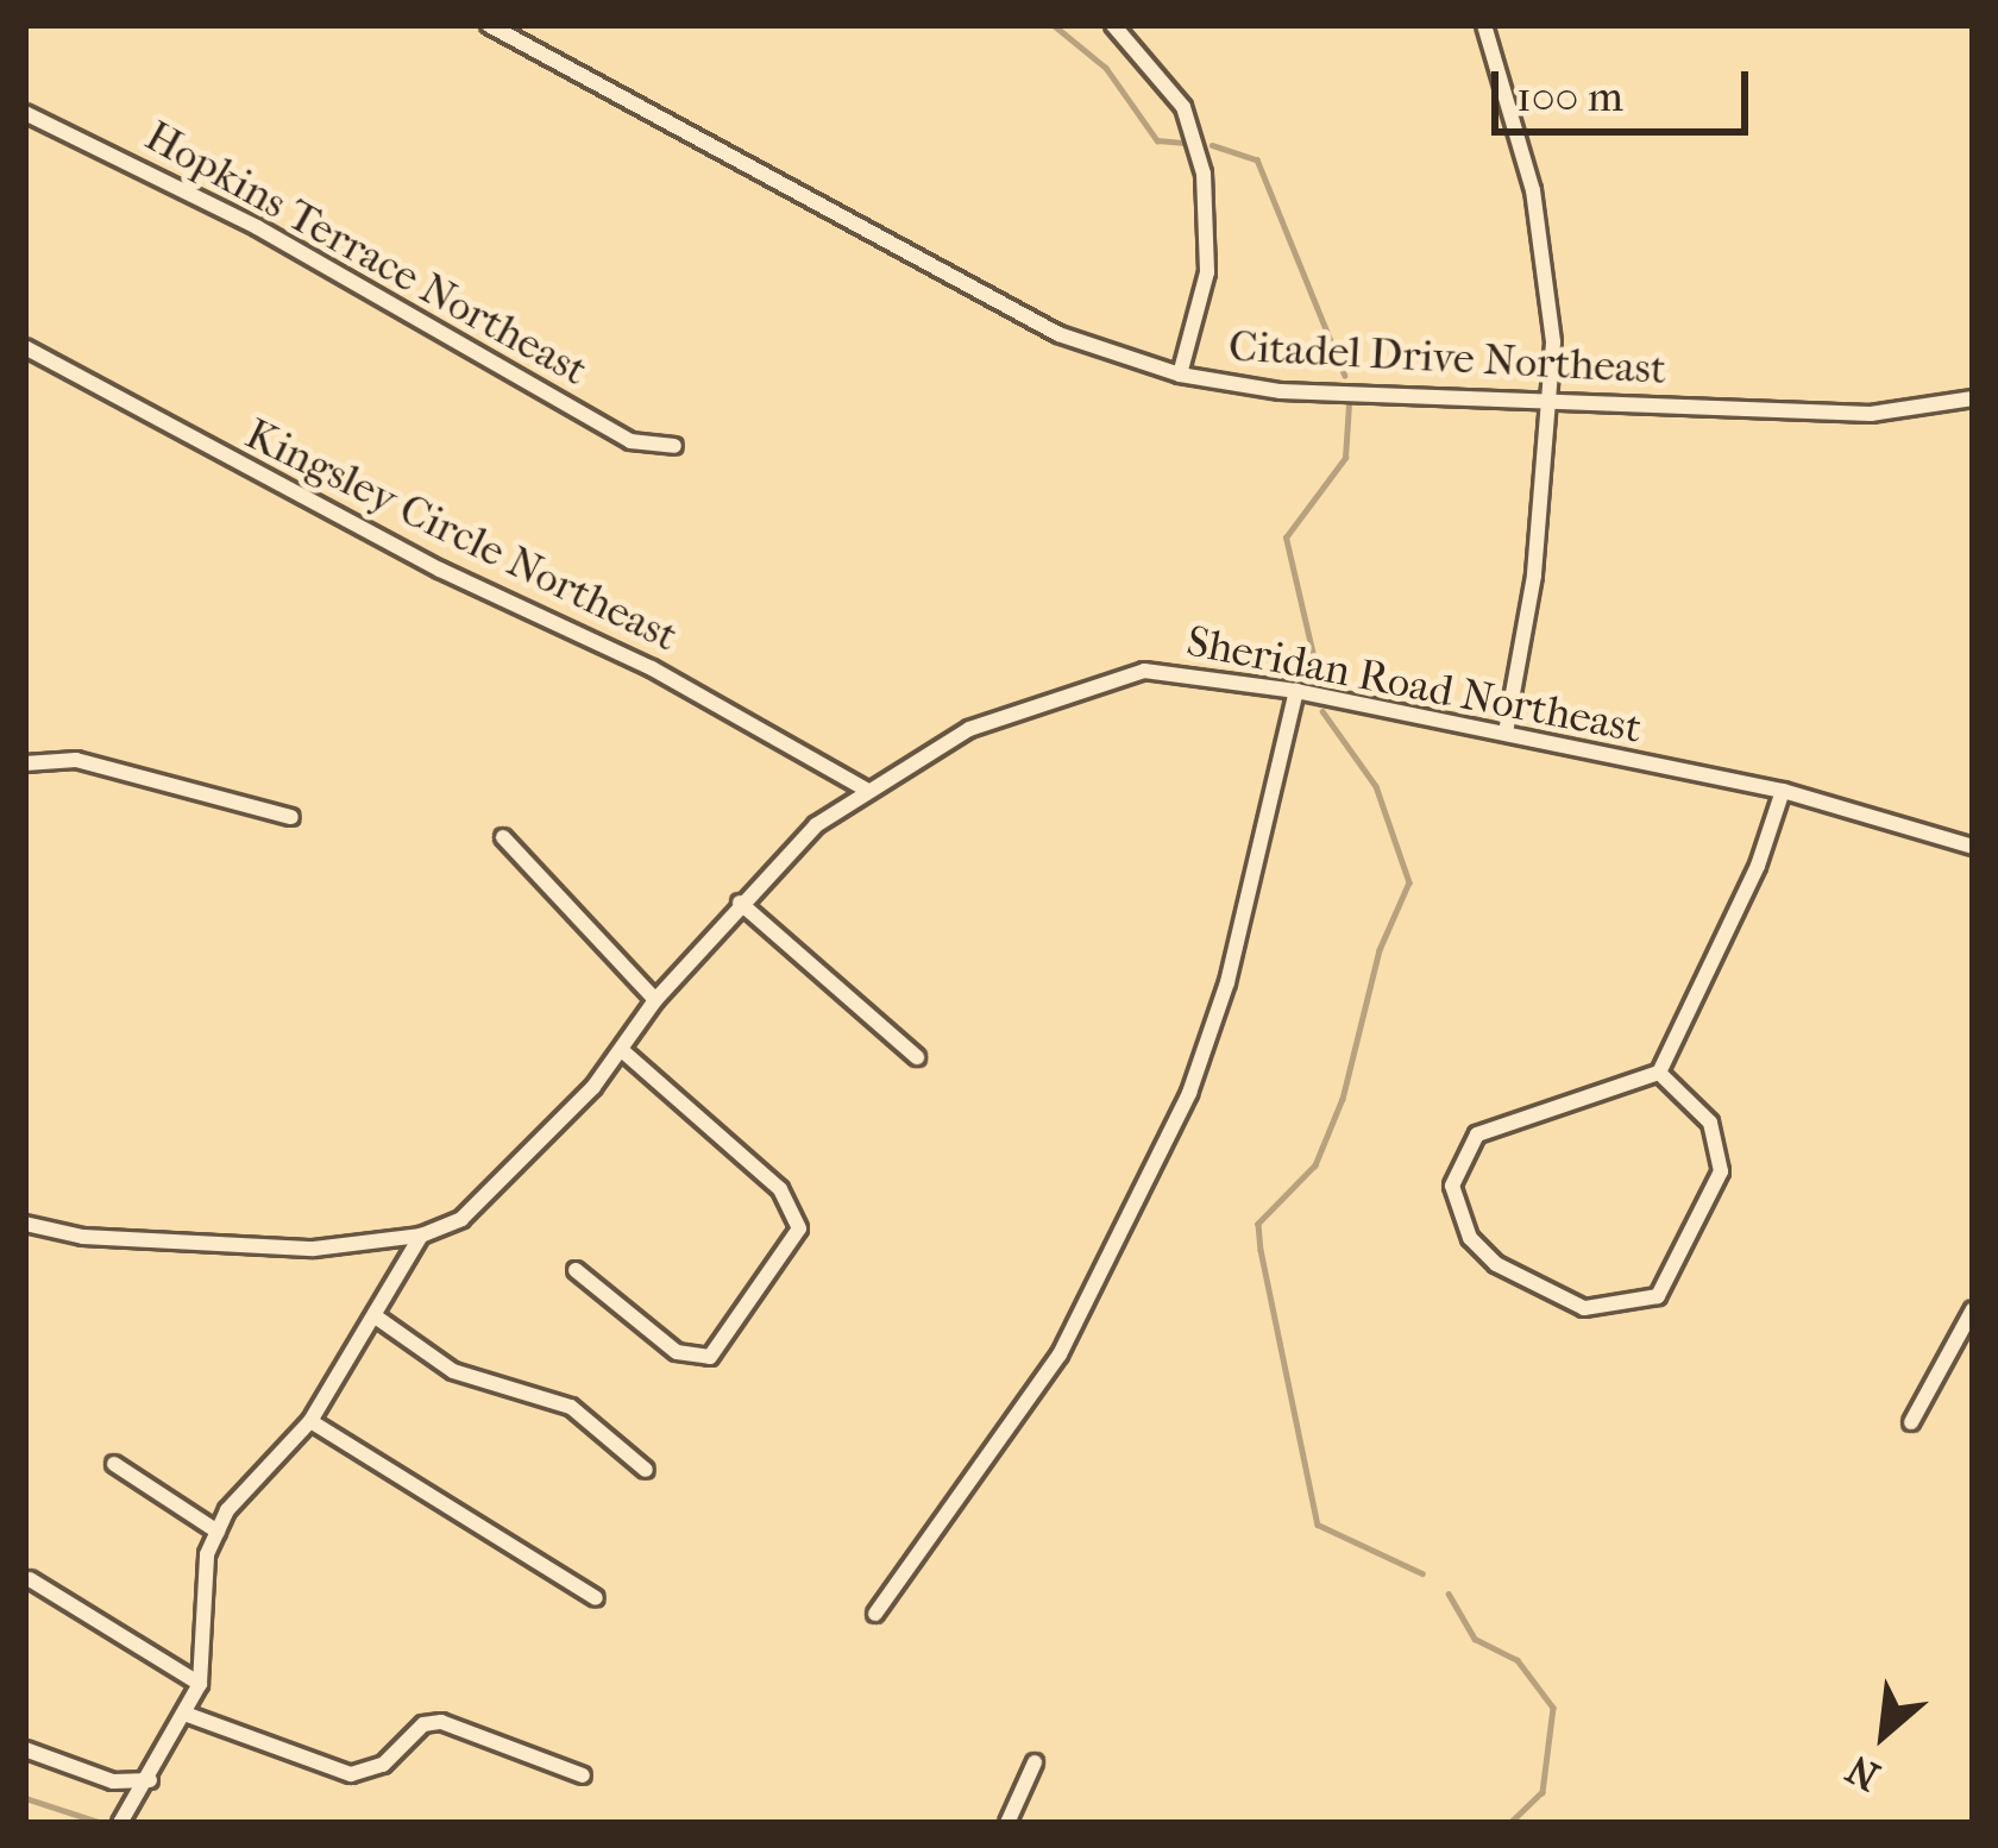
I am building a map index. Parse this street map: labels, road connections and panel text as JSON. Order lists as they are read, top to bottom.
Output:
{
  "streets": {
    "street": [
      "Hopkins Terrace Northeast",
      "Citadel Drive Northeast",
      "Kingsley Circle Northeast",
      "Sheridan Road Northeast"
    ]
  },
  "crossings": [
    ["Kingsley Circle Northeast", "Sheridan Road Northeast"]
  ],
  "scale_bar": "100 m",
  "north": "bottom left"
}
